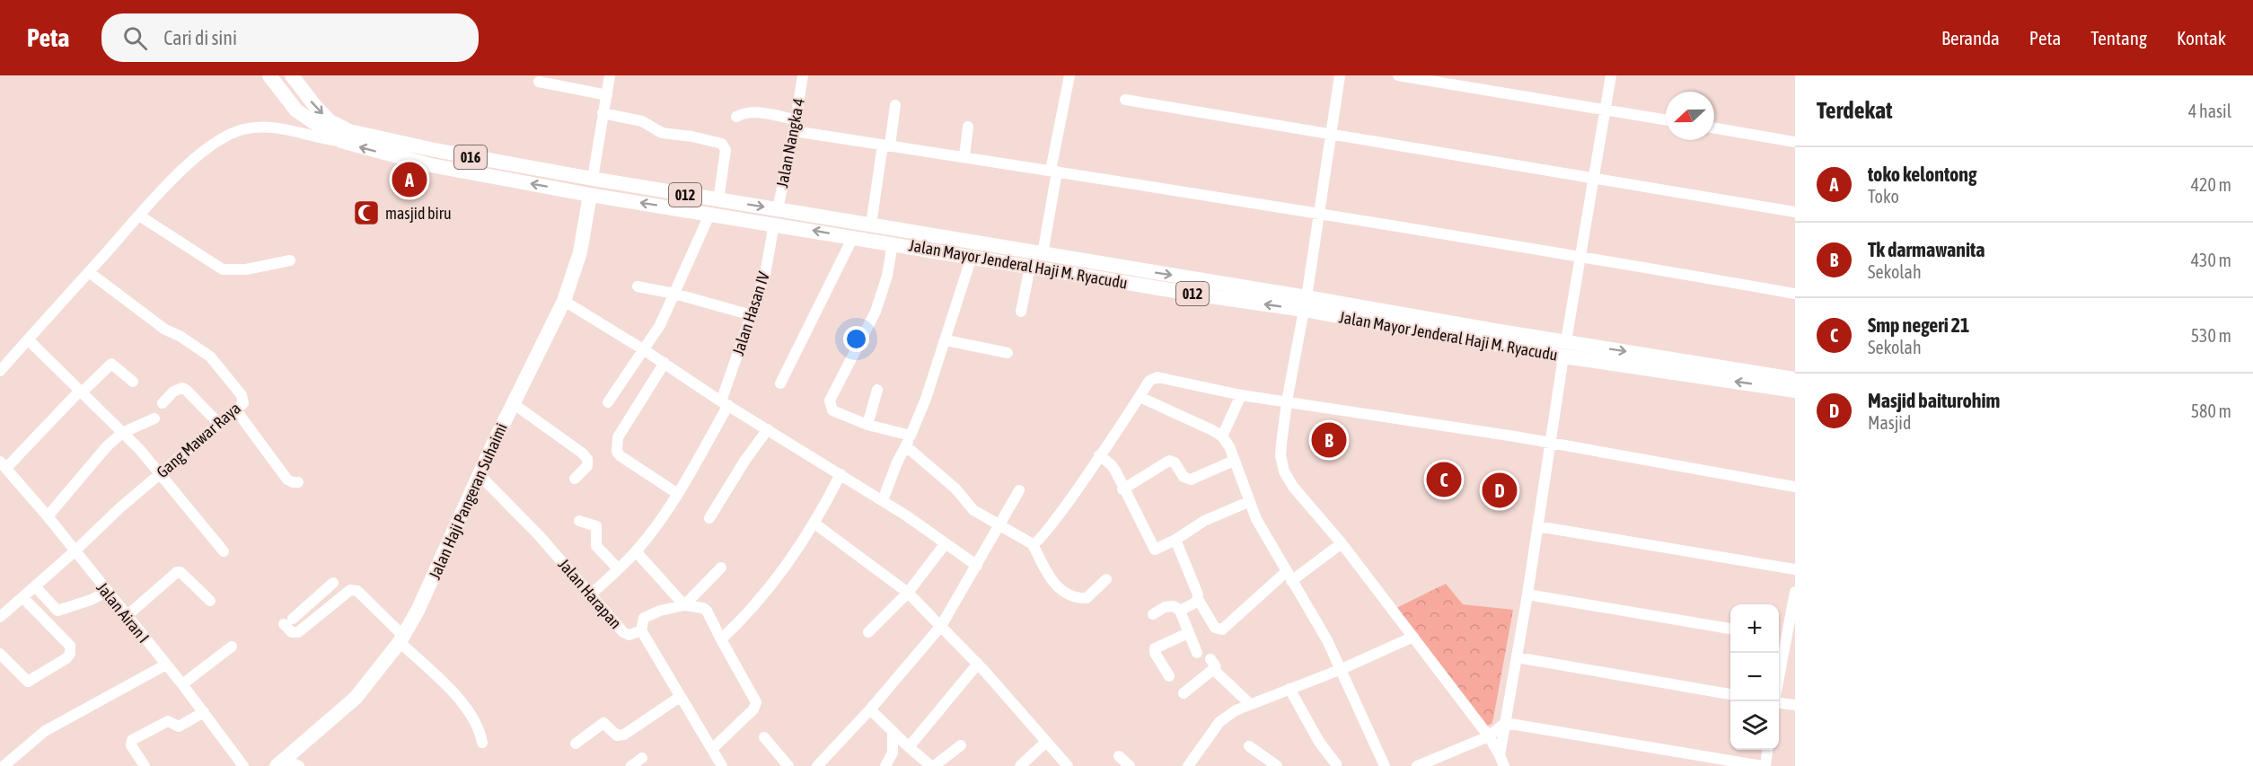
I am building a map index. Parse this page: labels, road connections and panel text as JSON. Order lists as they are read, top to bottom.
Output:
{
  "streets": {
    "main road": [
      "016",
      "012",
      "Jalan Mayor Jenderal Haji M. Ryacudu",
      "Jalan Haji Pangeran Suhaimi"
    ],
    "street": [
      "Jalan Nangka 4",
      "Jalan Hasan IV",
      "Gang Mawar Raya",
      "Jalan Harapan",
      "Jalan Airan I"
    ]
  },
  "crossings": [
    ["Jalan Nangka 4", "Jalan Mayor Jenderal Haji M. Ryacudu"],
    ["Jalan Nangka 4", "Jalan Hasan IV"],
    ["Jalan Mayor Jenderal Haji M. Ryacudu", "Jalan Hasan IV"],
    ["Jalan Mayor Jenderal Haji M. Ryacudu", "Jalan Haji Pangeran Suhaimi"],
    ["Jalan Hasan IV", "Jalan Harapan"],
    ["Gang Mawar Raya", "Jalan Airan I"],
    ["Jalan Haji Pangeran Suhaimi", "Jalan Harapan"]
  ],
  "places": {
    "mosque": ["masjid biru"]
  },
  "north": "left",
  "page": {
    "header": "Peta",
    "search": "Cari di sini",
    "nav": [
      "Beranda",
      "Peta",
      "Tentang",
      "Kontak"
    ],
    "heading": ["Terdekat", "4 hasil"],
    "list": [
      {
        "mark": "A",
        "name": "toko kelontong",
        "note": "Toko",
        "value": "420 m"
      },
      {
        "mark": "B",
        "name": "Tk darmawanita",
        "note": "Sekolah",
        "value": "430 m"
      },
      {
        "mark": "C",
        "name": "Smp negeri 21",
        "note": "Sekolah",
        "value": "530 m"
      },
      {
        "mark": "D",
        "name": "Masjid baiturohim",
        "note": "Masjid",
        "value": "580 m"
      }
    ],
    "pins": [
      "A",
      "B",
      "C",
      "D"
    ],
    "map_buttons": ["+", "−"]
  }
}
